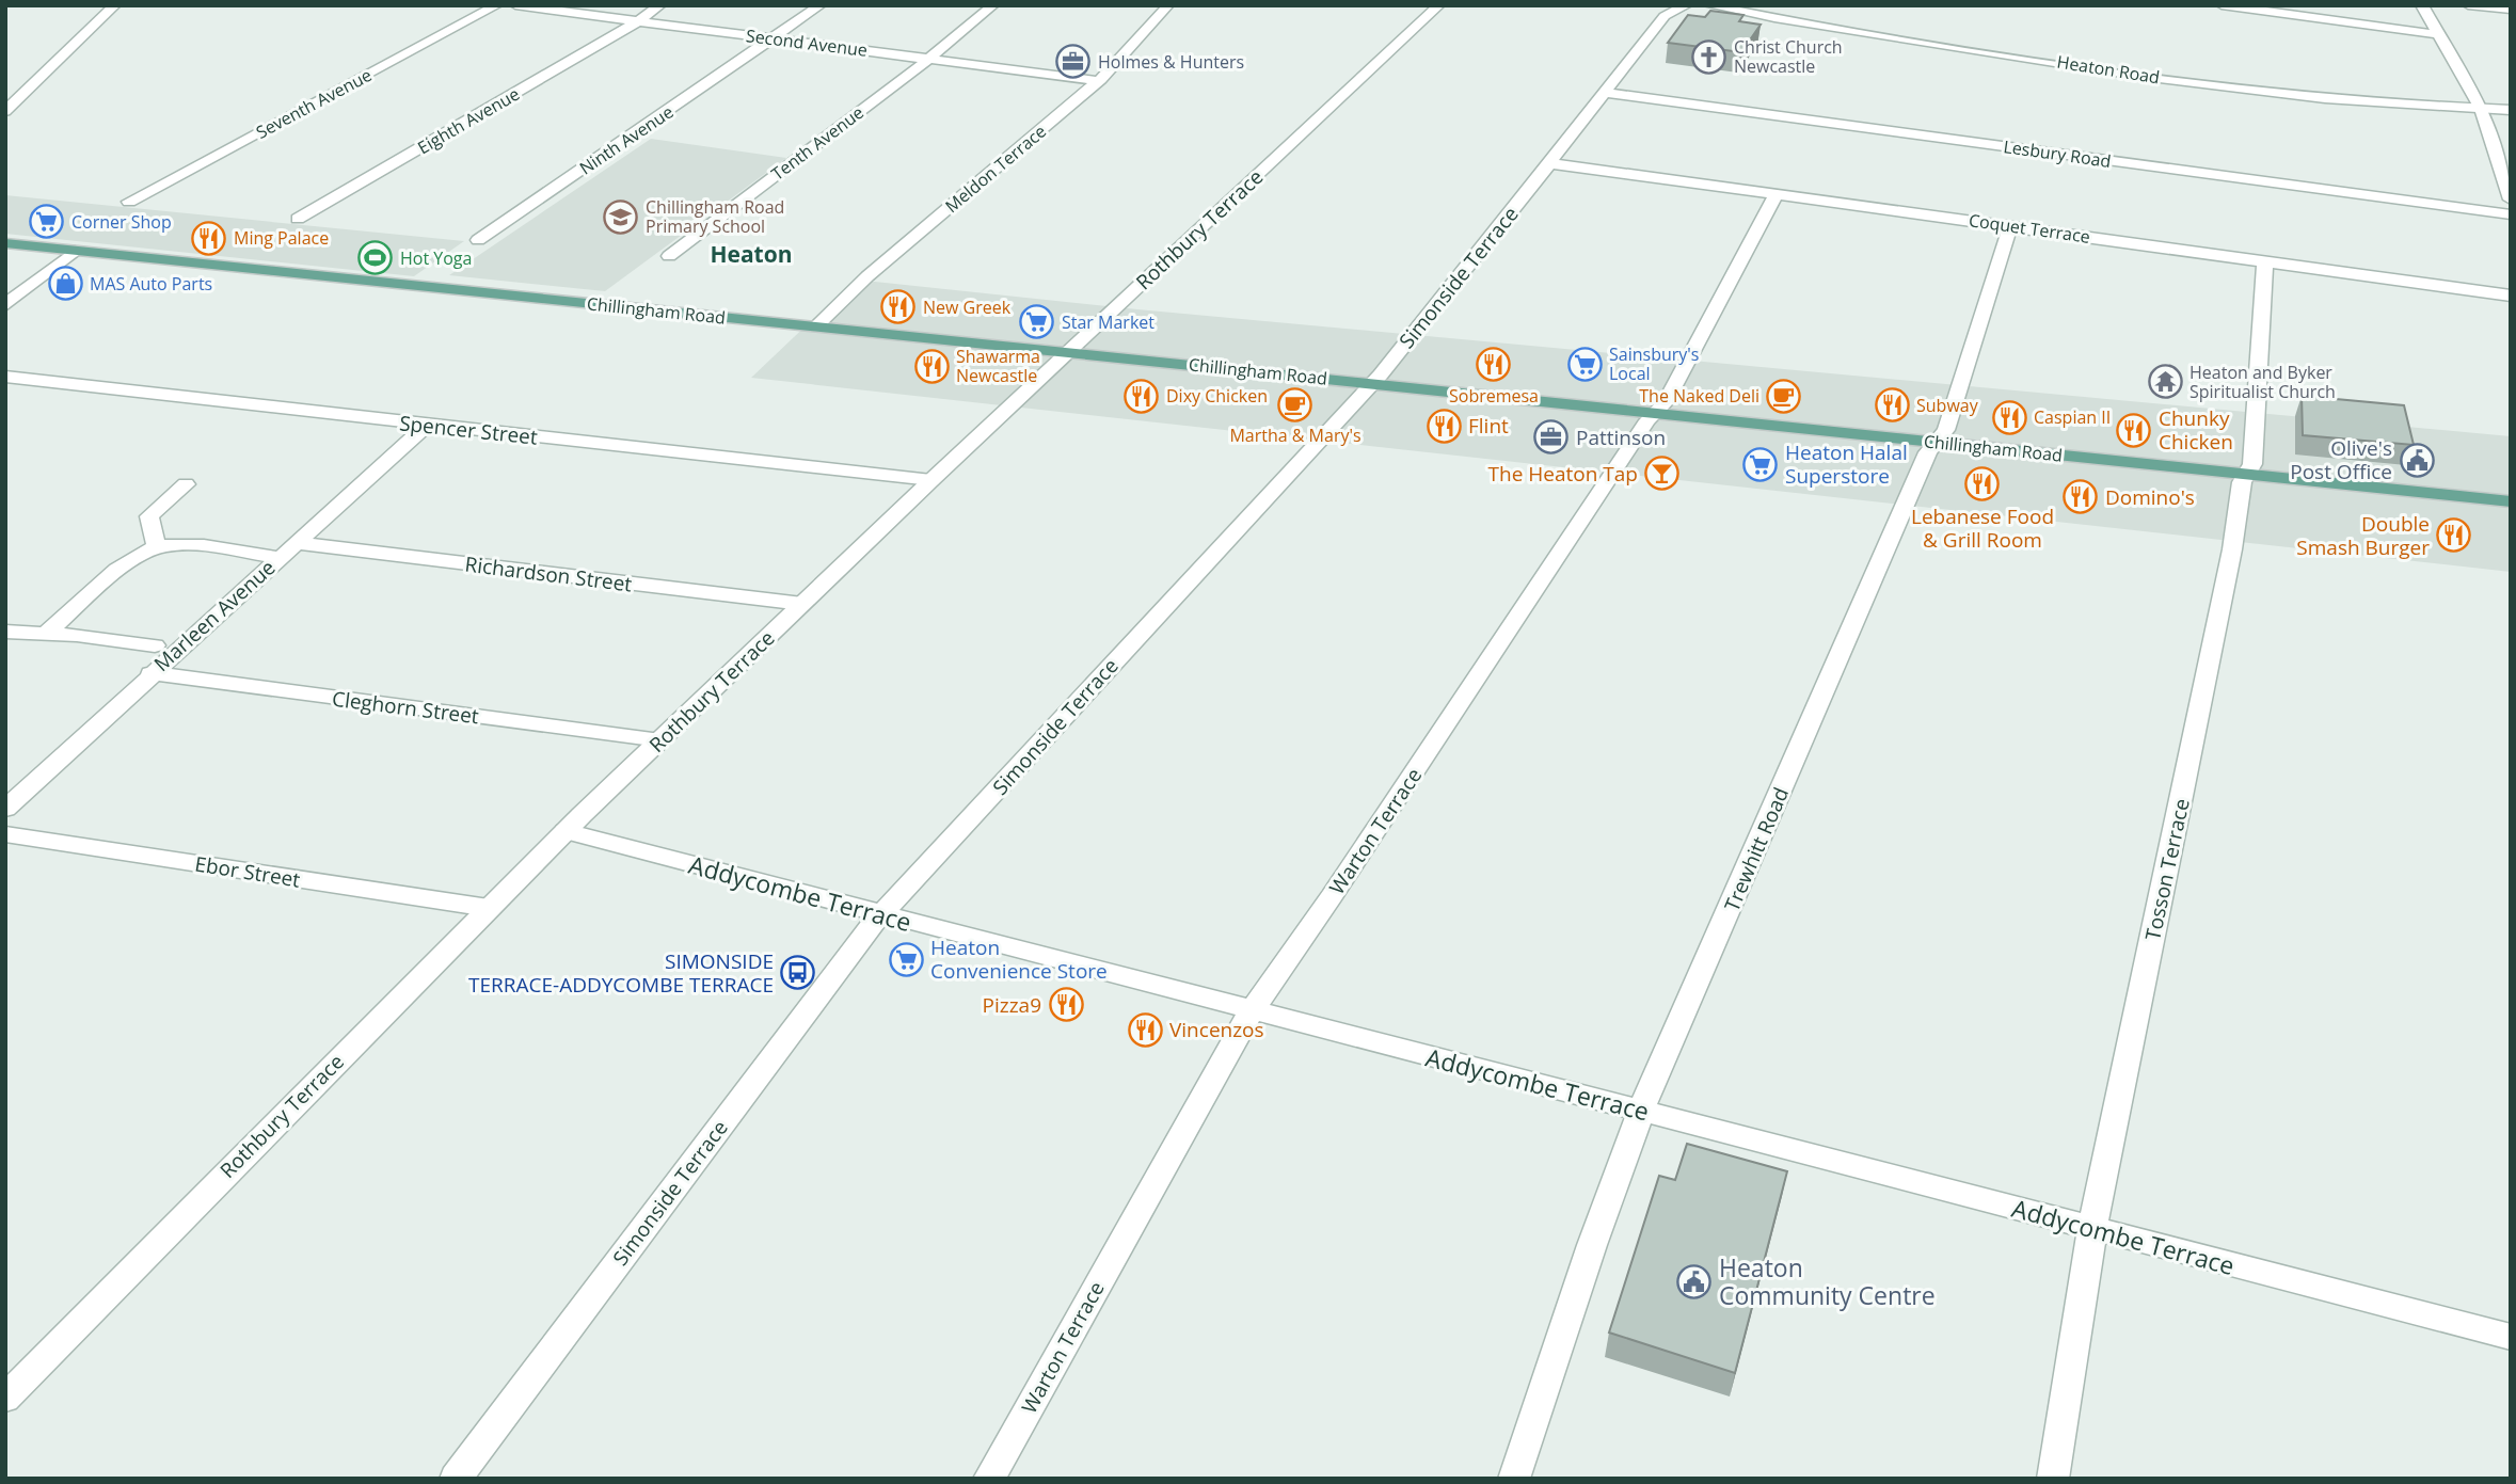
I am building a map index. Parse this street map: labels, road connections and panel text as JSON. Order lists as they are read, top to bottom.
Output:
{
  "streets": {
    "main road": ["Chillingham Road"],
    "street": [
      "Second Avenue",
      "Heaton Road",
      "Seventh Avenue",
      "Eighth Avenue",
      "Ninth Avenue",
      "Tenth Avenue",
      "Lesbury Road",
      "Meldon Terrace",
      "Coquet Terrace",
      "Rothbury Terrace",
      "Simonside Terrace",
      "Spencer Street",
      "Richardson Street",
      "Marleen Avenue",
      "Cleghorn Street",
      "Warton Terrace",
      "Trewhitt Road",
      "Tosson Terrace",
      "Ebor Street",
      "Addycombe Terrace"
    ]
  },
  "crossings": [
    ["Second Avenue", "Eighth Avenue"],
    ["Second Avenue", "Ninth Avenue"],
    ["Second Avenue", "Tenth Avenue"],
    ["Second Avenue", "Meldon Terrace"],
    ["Lesbury Road", "Simonside Terrace"],
    ["Meldon Terrace", "Chillingham Road"],
    ["Coquet Terrace", "Simonside Terrace"],
    ["Coquet Terrace", "Warton Terrace"],
    ["Coquet Terrace", "Trewhitt Road"],
    ["Coquet Terrace", "Tosson Terrace"],
    ["Rothbury Terrace", "Chillingham Road"],
    ["Rothbury Terrace", "Spencer Street"],
    ["Rothbury Terrace", "Richardson Street"],
    ["Rothbury Terrace", "Cleghorn Street"],
    ["Rothbury Terrace", "Ebor Street"],
    ["Rothbury Terrace", "Addycombe Terrace"],
    ["Simonside Terrace", "Chillingham Road"],
    ["Simonside Terrace", "Addycombe Terrace"],
    ["Chillingham Road", "Warton Terrace"],
    ["Chillingham Road", "Trewhitt Road"],
    ["Chillingham Road", "Tosson Terrace"],
    ["Spencer Street", "Marleen Avenue"],
    ["Richardson Street", "Marleen Avenue"],
    ["Marleen Avenue", "Cleghorn Street"],
    ["Warton Terrace", "Addycombe Terrace"],
    ["Trewhitt Road", "Addycombe Terrace"],
    ["Tosson Terrace", "Addycombe Terrace"]
  ],
  "districts": ["Heaton"],
  "places": {
    "church": ["Christ Church Newcastle"],
    "office": ["Holmes & Hunters", "Pattinson"],
    "school or university": ["Chillingham Road Primary School"],
    "supermarket": [
      "Corner Shop",
      "Star Market",
      "Sainsbury's Local",
      "Heaton Halal Superstore",
      "Heaton Convenience Store"
    ],
    "restaurant": [
      "Ming Palace",
      "New Greek",
      "Sobremesa",
      "Shawarma Newcastle",
      "Dixy Chicken",
      "Subway",
      "Caspian II",
      "Flint",
      "Chunky Chicken",
      "Lebanese Food & Grill Room",
      "Domino's",
      "Double Smash Burger",
      "Pizza9",
      "Vincenzos"
    ],
    "sports": ["Hot Yoga"],
    "shop": ["MAS Auto Parts"],
    "temple": ["Heaton and Byker Spiritualist Church"],
    "cafe": ["The Naked Deli", "Martha & Mary's"],
    "public building": ["Olive's Post Office", "Heaton Community Centre"],
    "bar": ["The Heaton Tap"],
    "bus stop": ["SIMONSIDE TERRACE-ADDYCOMBE TERRACE"]
  }
}
